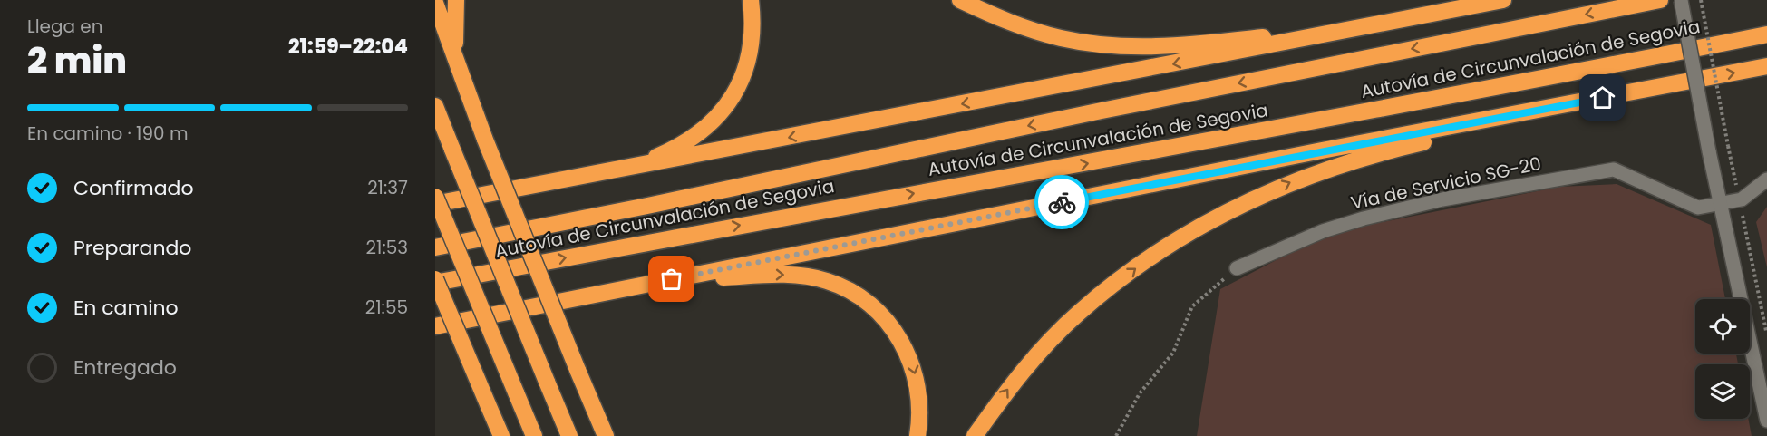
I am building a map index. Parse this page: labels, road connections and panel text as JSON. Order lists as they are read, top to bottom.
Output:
{
  "streets": {
    "highway": ["Autovía de Circunvalación de Segovia"],
    "street": ["Vía de Servicio SG-20"]
  },
  "page": {
    "heading": ["2 min", "Llega en", "21:59–22:04"],
    "bar": "En camino · 190 m",
    "list": [
      ["Confirmado", "21:37"],
      ["Preparando", "21:53"],
      ["En camino", "21:55"],
      "Entregado"
    ]
  }
}
